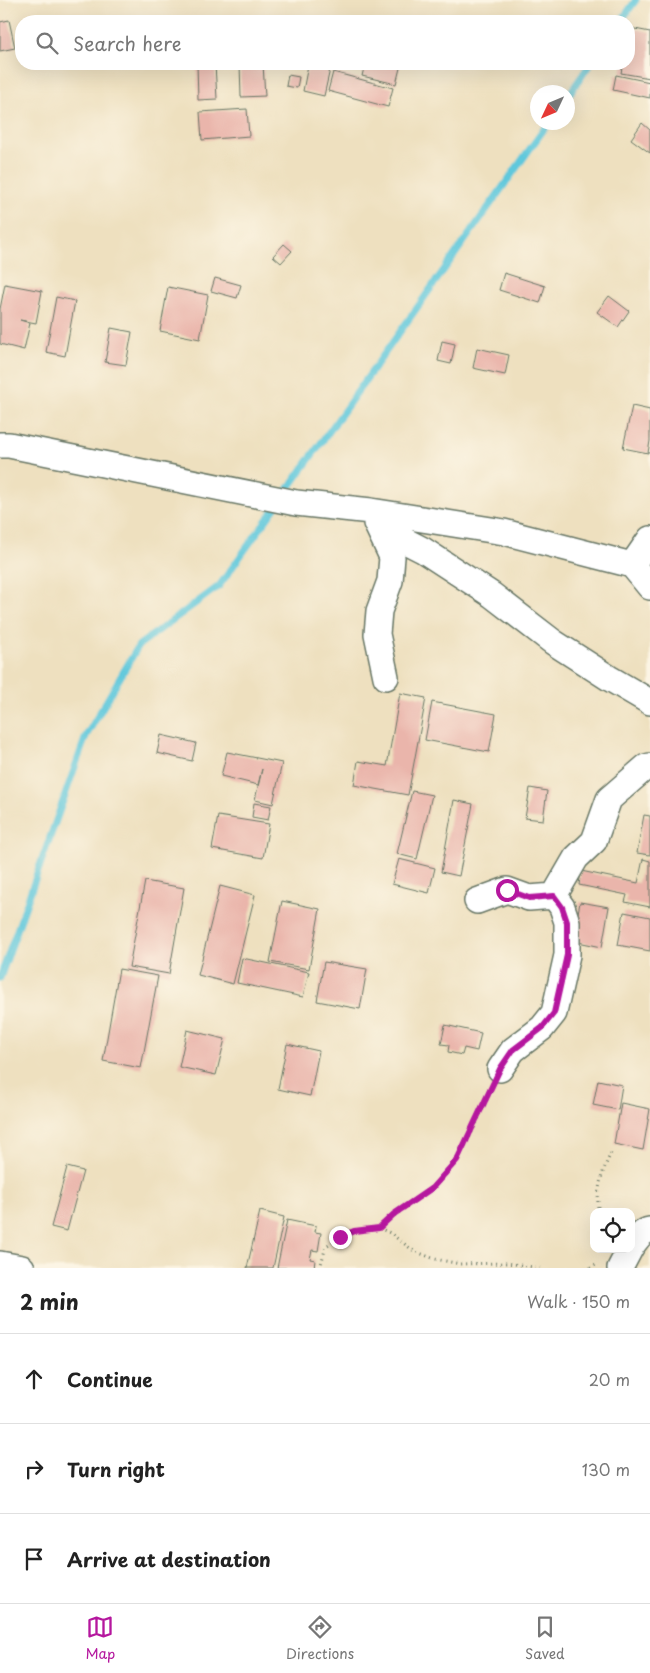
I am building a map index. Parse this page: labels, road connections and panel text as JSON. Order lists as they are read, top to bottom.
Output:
{
  "north": "bottom left",
  "page": {
    "search": "Search here",
    "heading": ["2 min", "Walk · 150 m"],
    "list": [
      ["Continue", "20 m"],
      ["Turn right", "130 m"],
      "Arrive at destination"
    ],
    "nav": ["Map", "Directions", "Saved"]
  }
}
